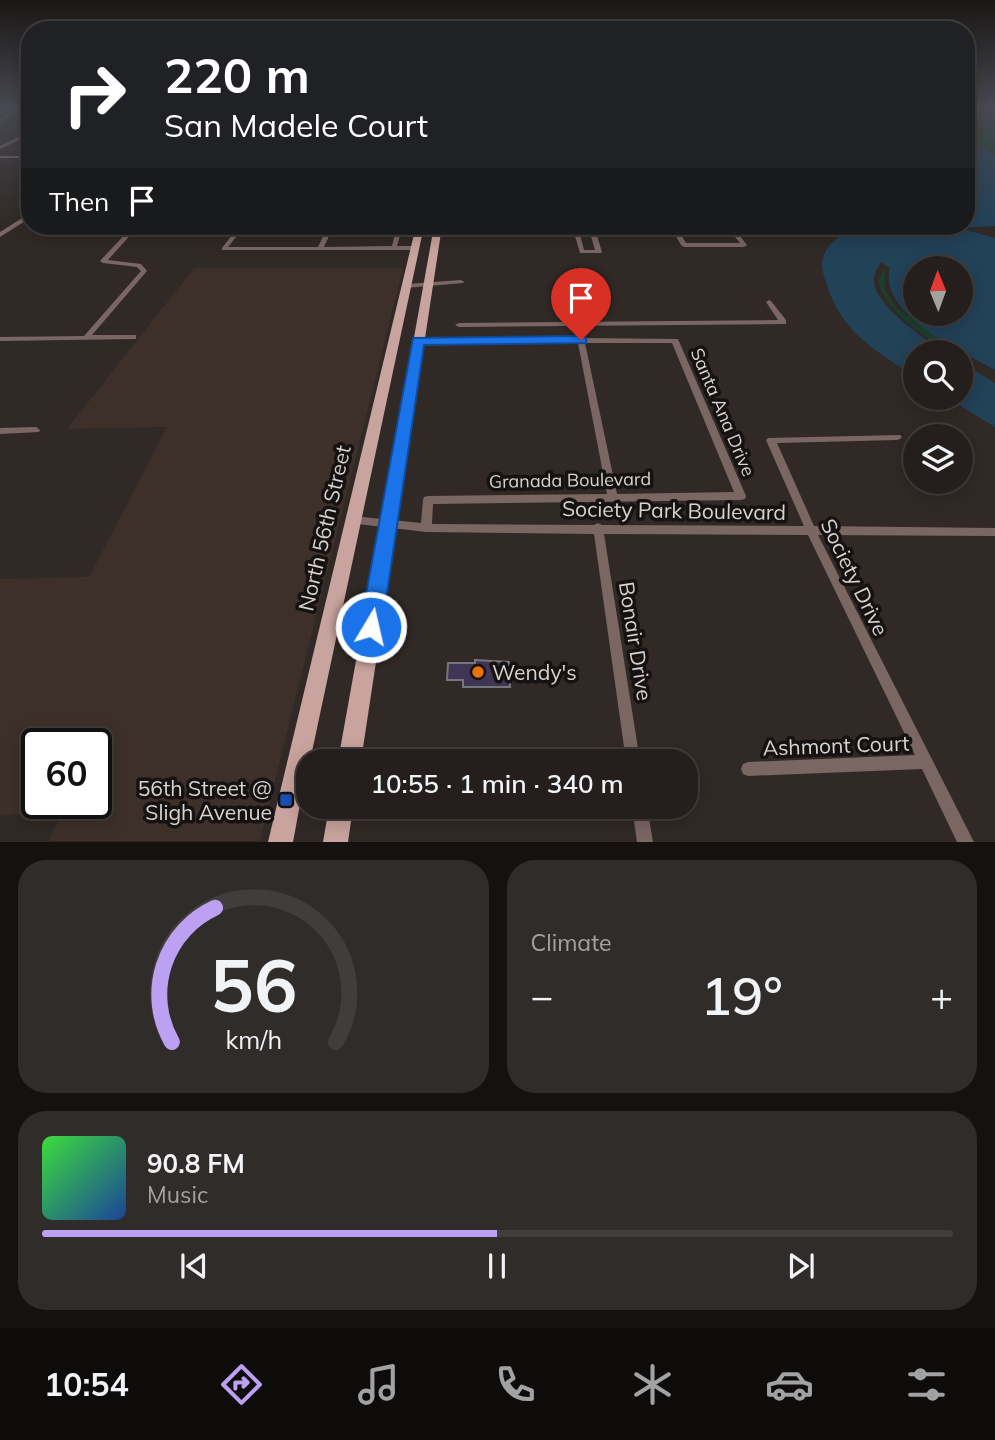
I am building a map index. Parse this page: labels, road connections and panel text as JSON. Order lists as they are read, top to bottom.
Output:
{
  "streets": {
    "main road": ["North 56th Street"],
    "street": [
      "Santa Ana Drive",
      "Granada Boulevard",
      "Society Park Boulevard",
      "Society Drive",
      "Bonair Drive",
      "Ashmont Court"
    ]
  },
  "crossings": [
    ["Santa Ana Drive", "Granada Boulevard"],
    ["Granada Boulevard", "Society Park Boulevard"],
    ["Society Park Boulevard", "North 56th Street"],
    ["Society Park Boulevard", "Society Drive"],
    ["Society Park Boulevard", "Bonair Drive"],
    ["Society Drive", "Ashmont Court"]
  ],
  "places": {
    "other": ["Wendy's"],
    "transit": ["56th Street @ Sligh Avenue"]
  },
  "north": "top",
  "page": {
    "turn": ["220 m", "San Madele Court"],
    "then": "Then",
    "limit": "60",
    "trip": "10:55 · 1 min · 340 m",
    "tile": "Climate",
    "heat": ["−", "19°", "+"],
    "song": ["90.8 FM", "Music"],
    "tabs": "10:54",
    "gauge": ["56", "km/h"]
  }
}
